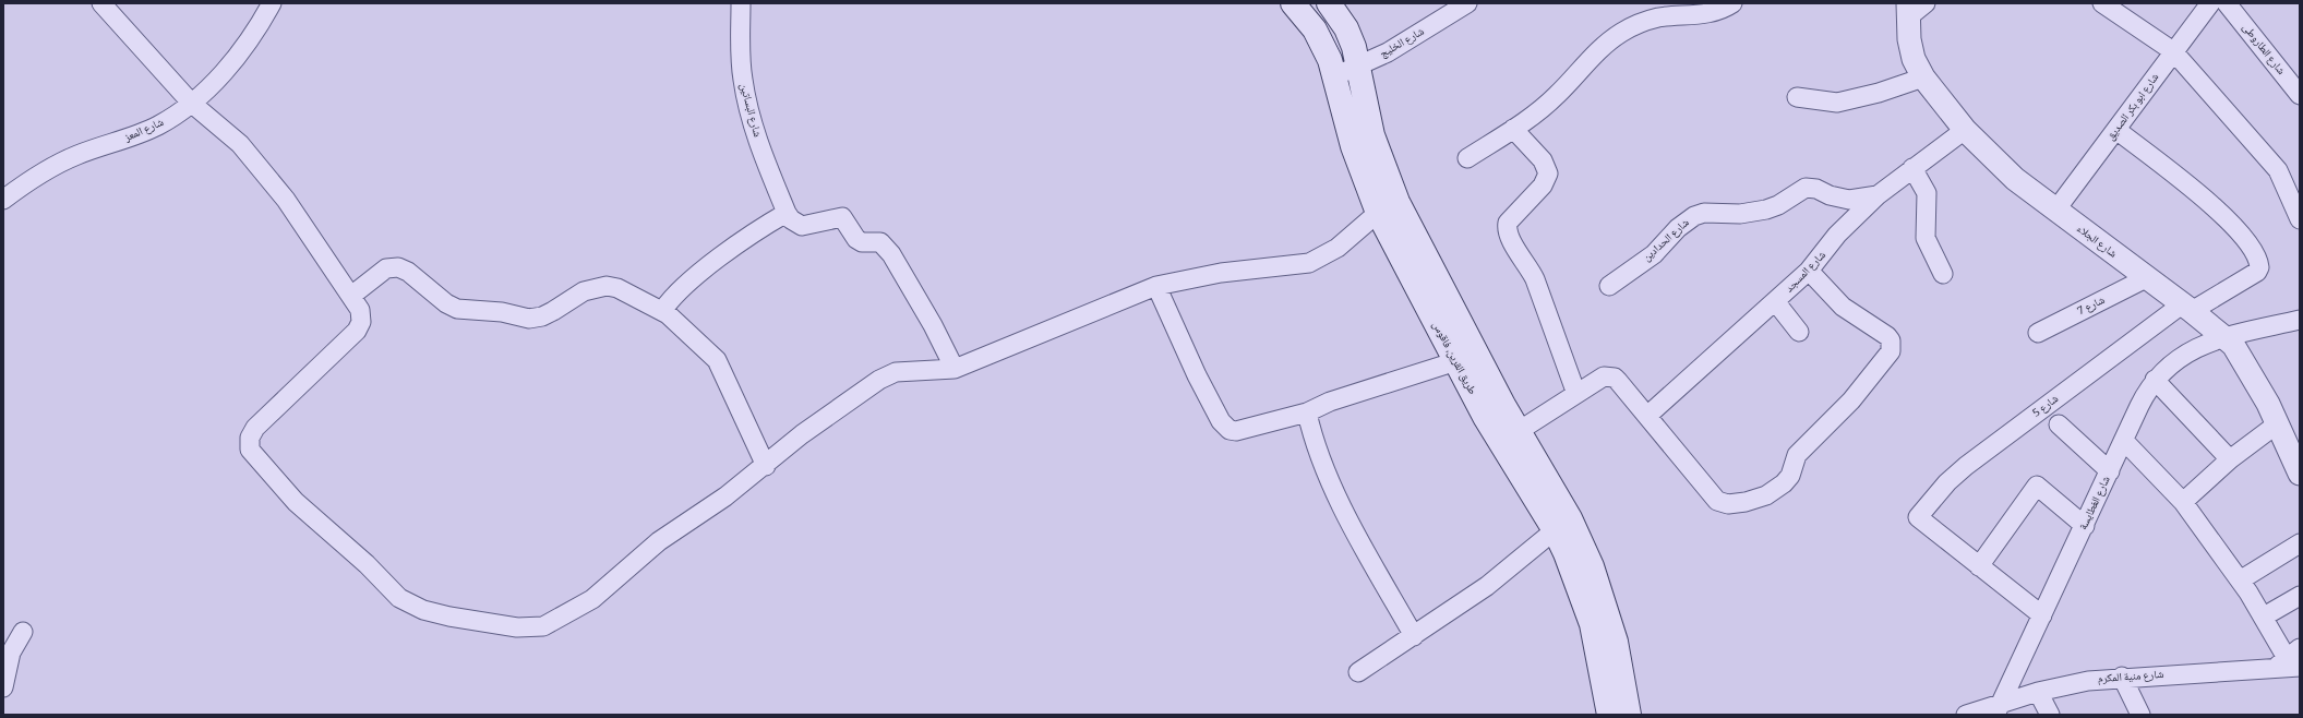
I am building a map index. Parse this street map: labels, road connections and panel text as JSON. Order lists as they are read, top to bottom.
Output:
{
  "streets": {
    "main road": ["طريق القرين, فاقوس"],
    "street": [
      "شارع الخليج",
      "شارع الطاروطى",
      "شارع ابو بكر الصديق",
      "شارع البساتين",
      "شارع المعز",
      "شارع الحدادين",
      "شارع الجلاء",
      "شارع المسجد",
      "شارع 7",
      "شارع 5",
      "شارع الغطايسة",
      "شارع منية المكرم"
    ]
  },
  "crossings": [
    ["شارع الخليج", "طريق القرين, فاقوس"],
    ["شارع ابو بكر الصديق", "شارع الجلاء"],
    ["شارع ابو بكر الصديق", "شارع 5"],
    ["شارع الحدادين", "شارع المسجد"],
    ["شارع الجلاء", "شارع المسجد"],
    ["شارع الجلاء", "شارع 7"],
    ["شارع الجلاء", "شارع 5"],
    ["شارع الجلاء", "شارع الغطايسة"],
    ["شارع الغطايسة", "شارع منية المكرم"]
  ]
}
